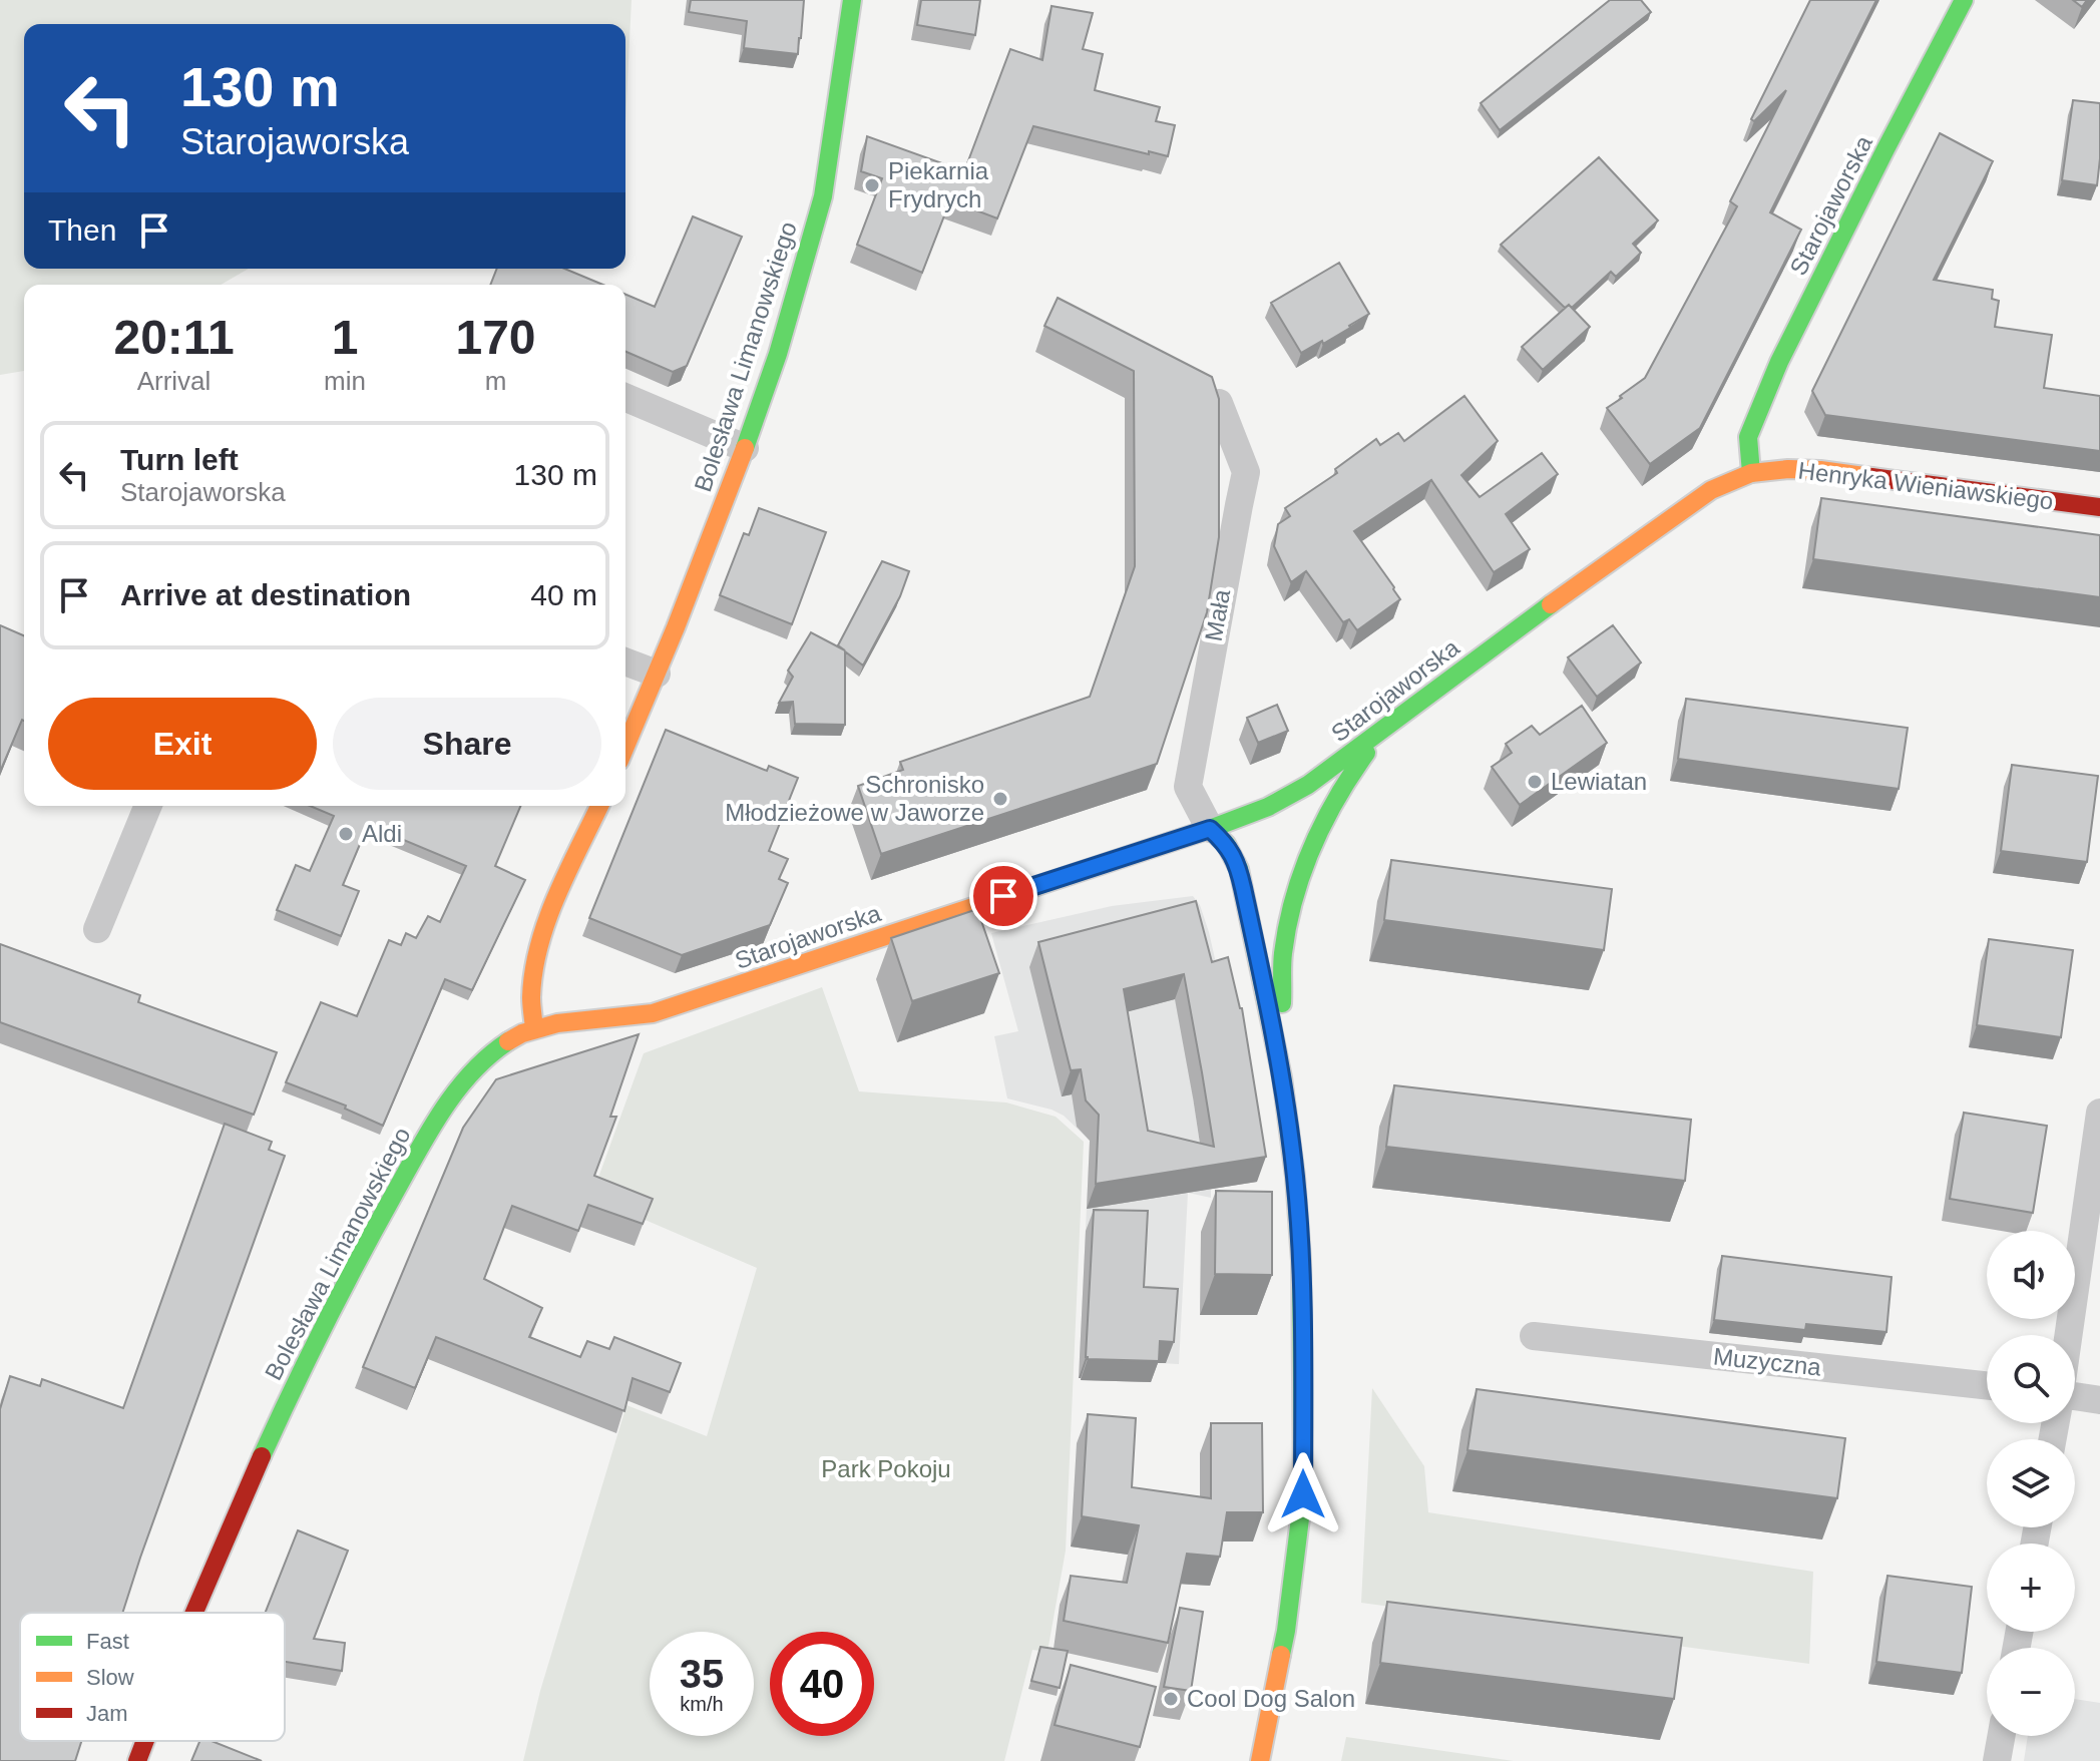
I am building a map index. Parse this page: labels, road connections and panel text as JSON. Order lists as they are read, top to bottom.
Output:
{
  "streets": {
    "main road": ["Starojaworska", "Bolesława Limanowskiego", "Henryka Wieniawskiego"],
    "street": ["Mała", "Muzyczna"]
  },
  "crossings": [
    ["Starojaworska", "Bolesława Limanowskiego"],
    ["Starojaworska", "Henryka Wieniawskiego"],
    ["Starojaworska", "Mała"]
  ],
  "parks": ["Park Pokoju"],
  "places": [
    "Piekarnia Frydrych",
    "Lewiatan",
    "Schronisko Młodzieżowe w Jaworze",
    "Aldi",
    "Cool Dog Salon"
  ],
  "legend": ["Fast", "Slow", "Jam"],
  "page": {
    "turn": ["130 m", "Starojaworska"],
    "then": "Then",
    "eta": [
      "20:11",
      "Arrival",
      "1",
      "min",
      "170",
      "m"
    ],
    "list": [
      {
        "name": "Turn left",
        "note": "Starojaworska",
        "value": "130 m"
      },
      {
        "name": "Arrive at destination",
        "value": "40 m"
      }
    ],
    "buttons": ["Exit", "Share"],
    "map_buttons": ["+", "−"],
    "speed": "35 km/h",
    "limit": "40"
  }
}
